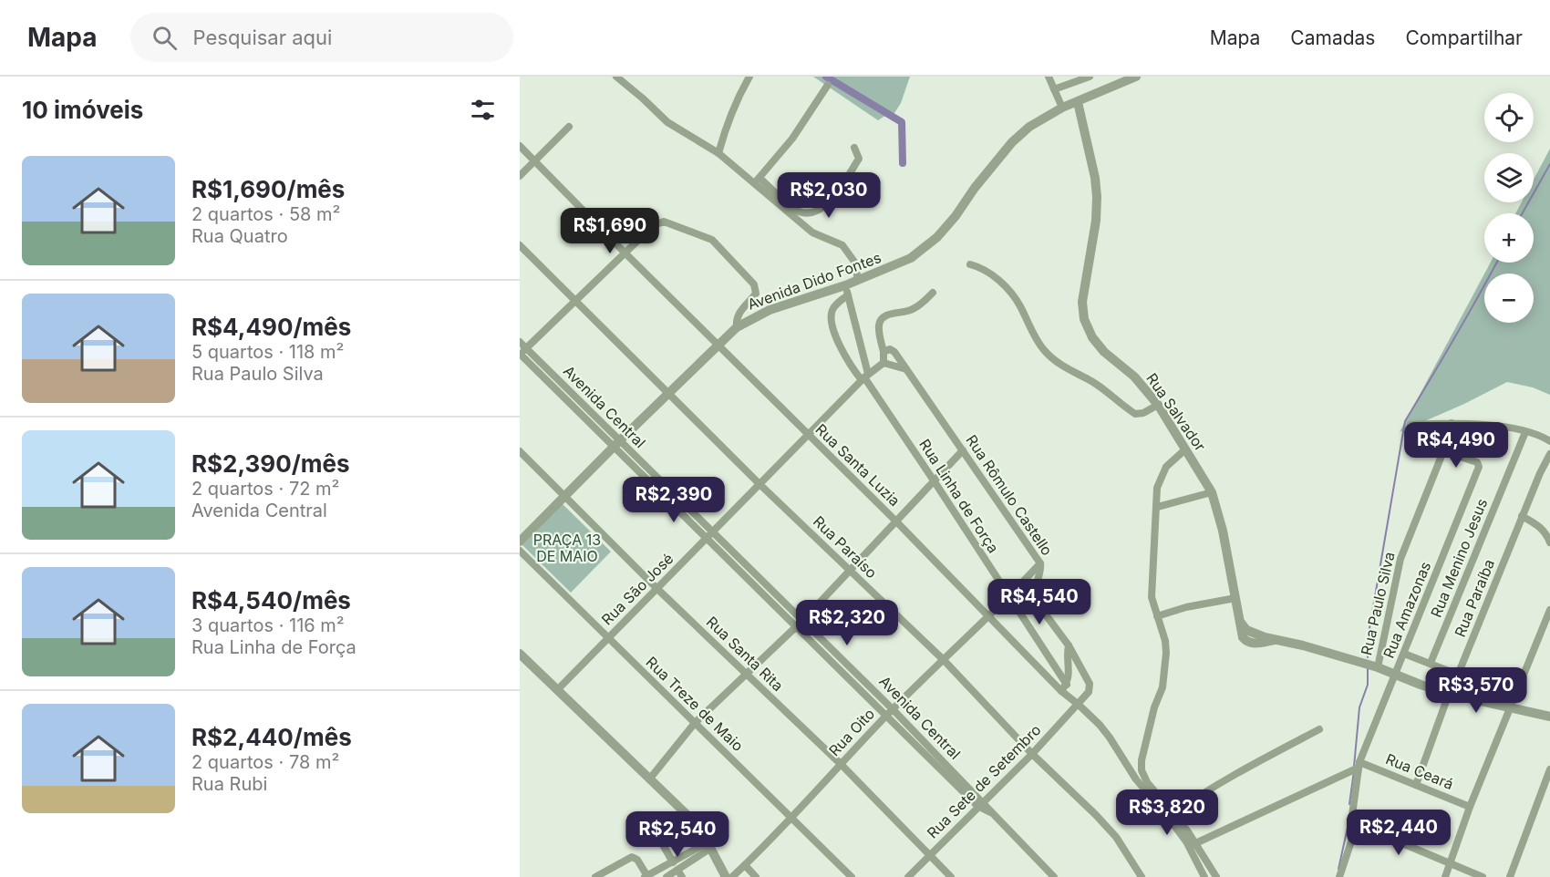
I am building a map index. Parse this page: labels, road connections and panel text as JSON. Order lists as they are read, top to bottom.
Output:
{
  "streets": {
    "street": [
      "Avenida Dido Fontes",
      "Avenida Central",
      "Rua Salvador",
      "Rua Santa Luzia",
      "Rua Rômulo Castello",
      "Rua Linha de Força",
      "Rua Paraíso",
      "Rua Menino Jesus",
      "Rua São José",
      "Rua Paraíba",
      "Rua Paulo Silva",
      "Rua Amazonas",
      "Rua Santa Rita",
      "Rua Treze de Maio",
      "Rua Oito",
      "Rua Ceará",
      "Rua Sete de Setembro"
    ]
  },
  "crossings": [
    ["Avenida Dido Fontes", "Avenida Central"],
    ["Avenida Dido Fontes", "Rua Salvador"],
    ["Avenida Dido Fontes", "Rua Santa Luzia"],
    ["Avenida Dido Fontes", "Rua Linha de Força"],
    ["Avenida Dido Fontes", "Rua Paraíso"],
    ["Avenida Dido Fontes", "Rua Santa Rita"],
    ["Avenida Central", "Rua São José"],
    ["Avenida Central", "Rua Oito"],
    ["Avenida Central", "Rua Sete de Setembro"],
    ["Rua Salvador", "Rua Paraíba"],
    ["Rua Salvador", "Rua Paulo Silva"],
    ["Rua Salvador", "Rua Amazonas"],
    ["Rua Santa Luzia", "Rua Rômulo Castello"],
    ["Rua Santa Luzia", "Rua Linha de Força"],
    ["Rua Santa Luzia", "Rua São José"],
    ["Rua Santa Luzia", "Rua Oito"],
    ["Rua Santa Luzia", "Rua Sete de Setembro"],
    ["Rua Rômulo Castello", "Rua Oito"],
    ["Rua Rômulo Castello", "Rua Sete de Setembro"],
    ["Rua Linha de Força", "Rua São José"],
    ["Rua Linha de Força", "Rua Oito"],
    ["Rua Paraíso", "Rua São José"],
    ["Rua Paraíso", "Rua Oito"],
    ["Rua Paraíso", "Rua Sete de Setembro"],
    ["Rua São José", "Rua Santa Rita"],
    ["Rua São José", "Rua Treze de Maio"],
    ["Rua Paraíba", "Rua Ceará"],
    ["Rua Paulo Silva", "Rua Amazonas"],
    ["Rua Amazonas", "Rua Ceará"],
    ["Rua Santa Rita", "Rua Oito"],
    ["Rua Santa Rita", "Rua Sete de Setembro"],
    ["Rua Treze de Maio", "Rua Oito"]
  ],
  "parks": ["PRAÇA 13 DE MAIO"],
  "page": {
    "header": "Mapa",
    "search": "Pesquisar aqui",
    "nav": ["Mapa", "Camadas", "Compartilhar"],
    "heading": "10 imóveis",
    "map_buttons": ["+", "−"],
    "list": [
      {
        "name": "R$1,690/mês",
        "note": "2 quartos · 58 m² · Rua Quatro"
      },
      {
        "name": "R$4,490/mês",
        "note": "5 quartos · 118 m² · Rua Paulo Silva"
      },
      {
        "name": "R$2,390/mês",
        "note": "2 quartos · 72 m² · Avenida Central"
      },
      {
        "name": "R$4,540/mês",
        "note": "3 quartos · 116 m² · Rua Linha de Força"
      },
      {
        "name": "R$2,440/mês",
        "note": "2 quartos · 78 m² · Rua Rubi"
      }
    ],
    "price": [
      "R$2,030",
      "R$1,690",
      "R$4,490",
      "R$2,390",
      "R$4,540",
      "R$2,320",
      "R$3,570",
      "R$3,820",
      "R$2,440",
      "R$2,540"
    ]
  }
}
